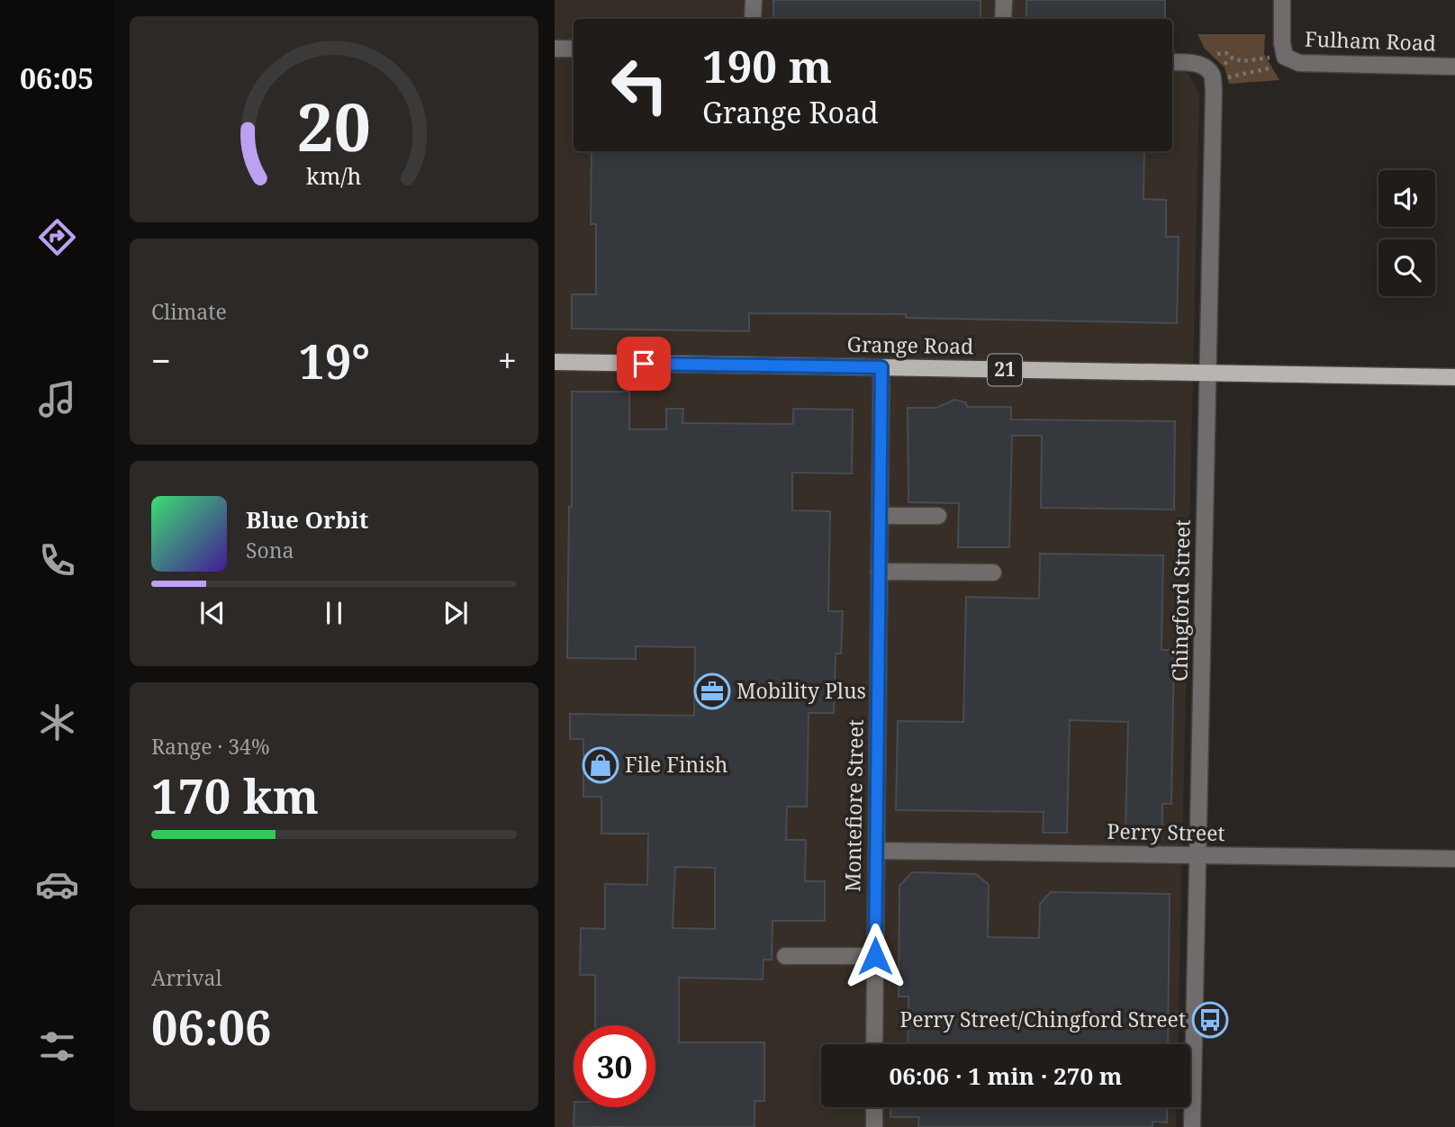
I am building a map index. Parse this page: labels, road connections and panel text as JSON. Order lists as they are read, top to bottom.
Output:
{
  "streets": {
    "main road": ["Grange Road", "21"],
    "street": [
      "Fulham Road",
      "Chingford Street",
      "Montefiore Street",
      "Perry Street"
    ]
  },
  "crossings": [
    ["Fulham Road", "Chingford Street"],
    ["Grange Road", "Chingford Street"],
    ["Grange Road", "Montefiore Street"],
    ["Chingford Street", "Perry Street"],
    ["Montefiore Street", "Perry Street"]
  ],
  "places": {
    "office": ["Mobility Plus"],
    "shop": ["File Finish"],
    "bus stop": ["Perry Street/Chingford Street"]
  },
  "page": {
    "tabs": "06:05",
    "turn": ["190 m", "Grange Road"],
    "tile": [
      "Climate",
      ["Range · 34%", "170 km"],
      ["Arrival", "06:06"]
    ],
    "heat": ["−", "19°", "+"],
    "song": ["Blue Orbit", "Sona"],
    "limit": "30",
    "trip": "06:06 · 1 min · 270 m",
    "gauge": ["20", "km/h"]
  }
}
